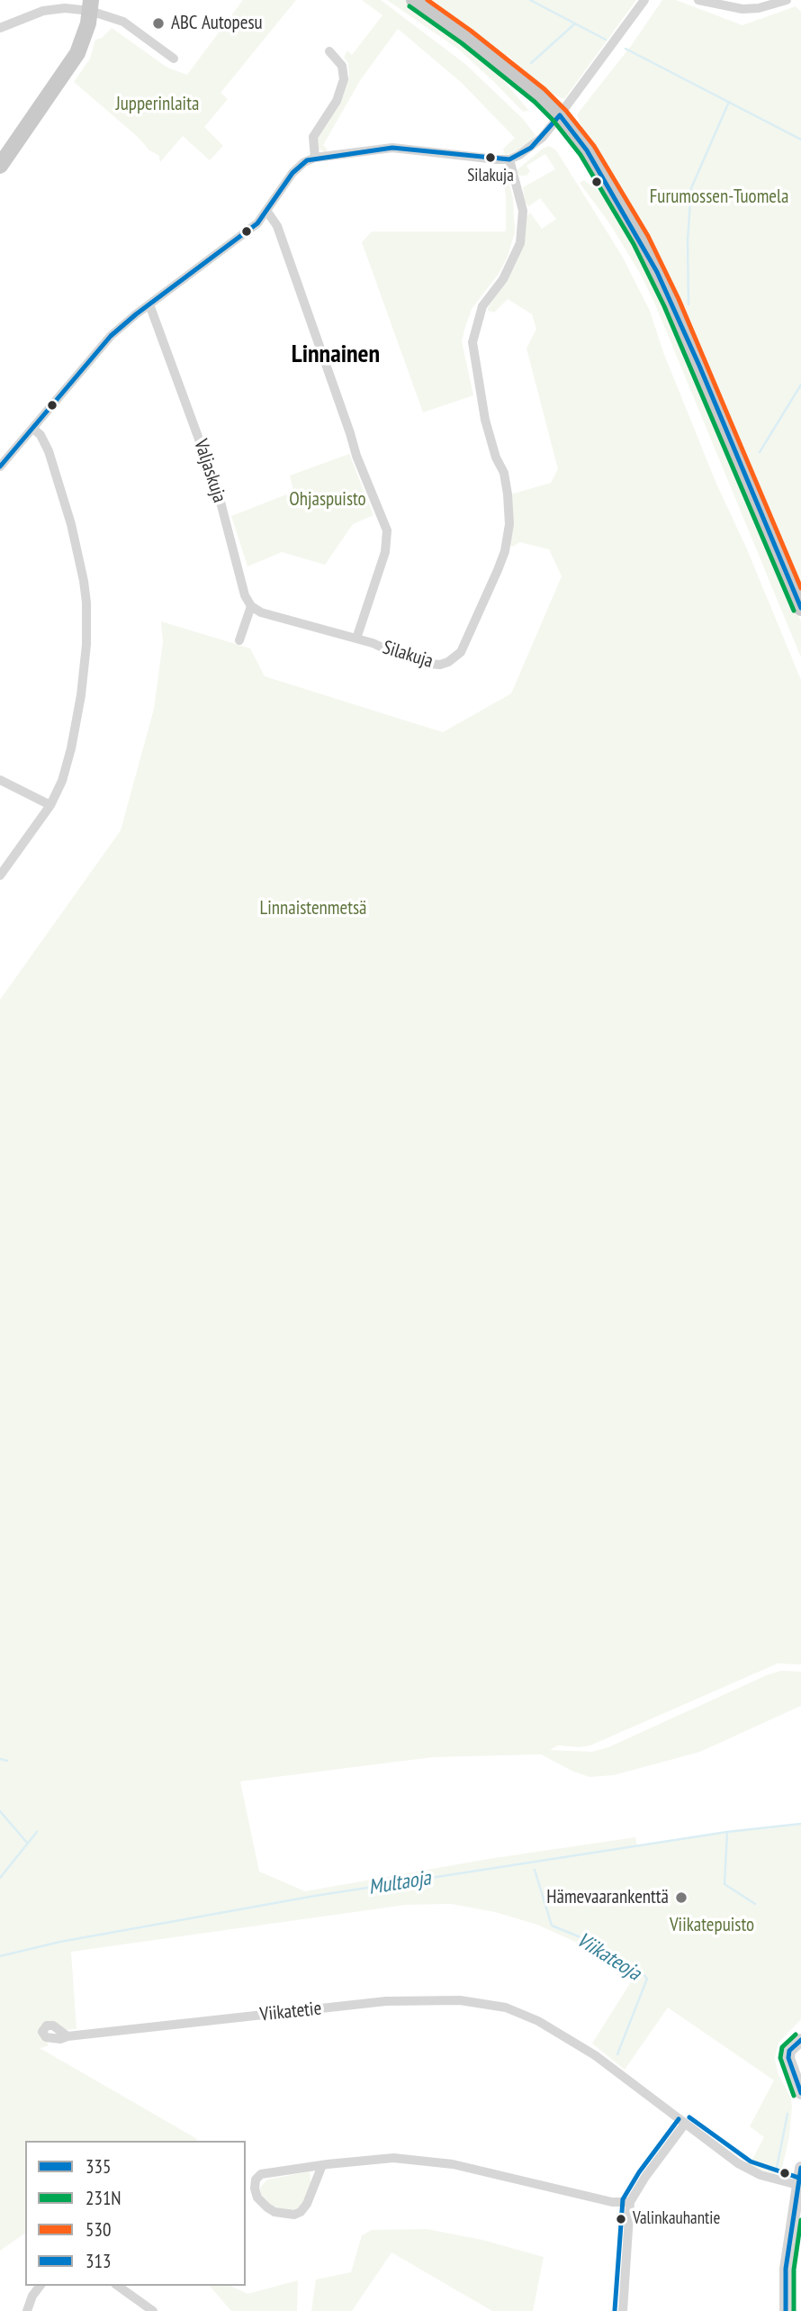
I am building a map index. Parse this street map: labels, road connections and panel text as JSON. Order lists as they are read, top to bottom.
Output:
{
  "streets": {
    "street": ["Valjaskuja", "Silakuja", "Viikatetie"]
  },
  "crossings": [
    ["Valjaskuja", "Silakuja"]
  ],
  "districts": ["Linnainen"],
  "water": ["Multaoja", "Viikateoja"],
  "parks": [
    "Jupperinlaita",
    "Furumossen-Tuomela",
    "Ohjaspuisto",
    "Linnaistenmetsä",
    "Viikatepuisto"
  ],
  "places": [
    "ABC Autopesu",
    "Silakuja",
    "Hämevaarankenttä",
    "Valinkauhantie"
  ],
  "lines": [
    "transit line 530",
    "transit line 231N",
    "transit line 335",
    "transit line 313"
  ],
  "legend": [
    "335",
    "231N",
    "530",
    "313"
  ]
}
